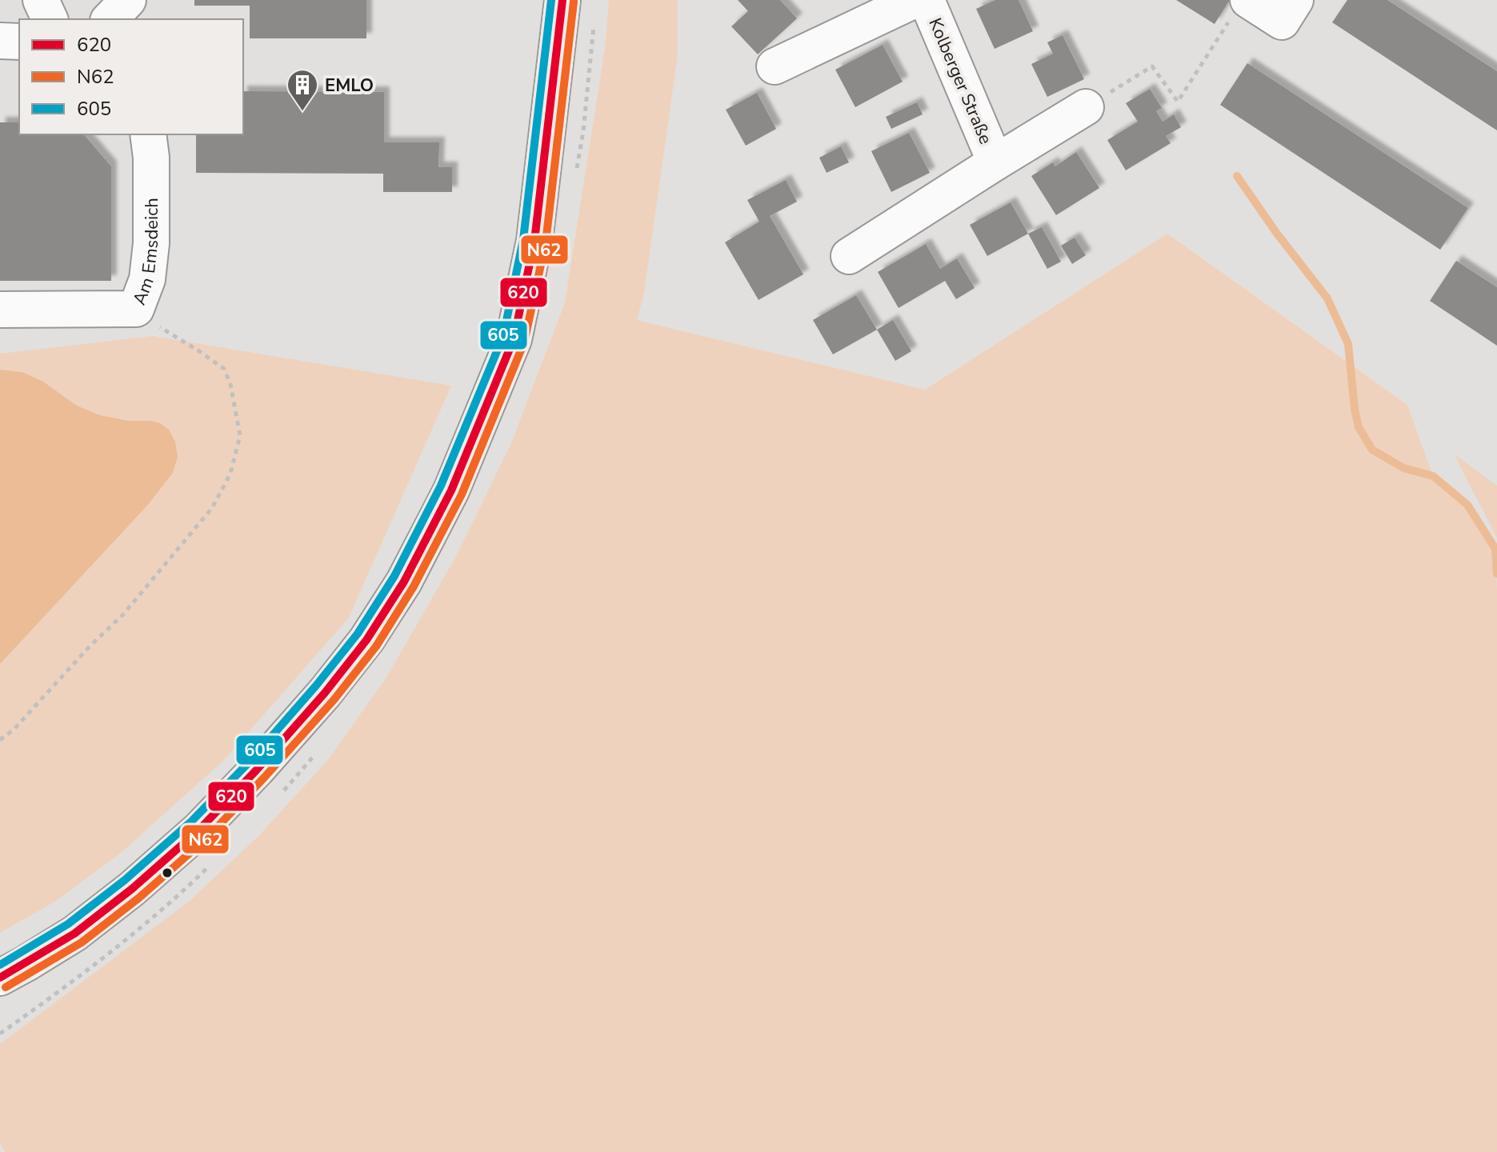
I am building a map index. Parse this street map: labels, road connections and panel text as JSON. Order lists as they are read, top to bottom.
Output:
{
  "streets": {
    "main road": ["Kolberger Straße", "Am Emsdeich"]
  },
  "places": {
    "building": ["EMLO"]
  },
  "lines": ["transit line 620", "transit line 605", "transit line N62"],
  "legend": ["620", "N62", "605"]
}
